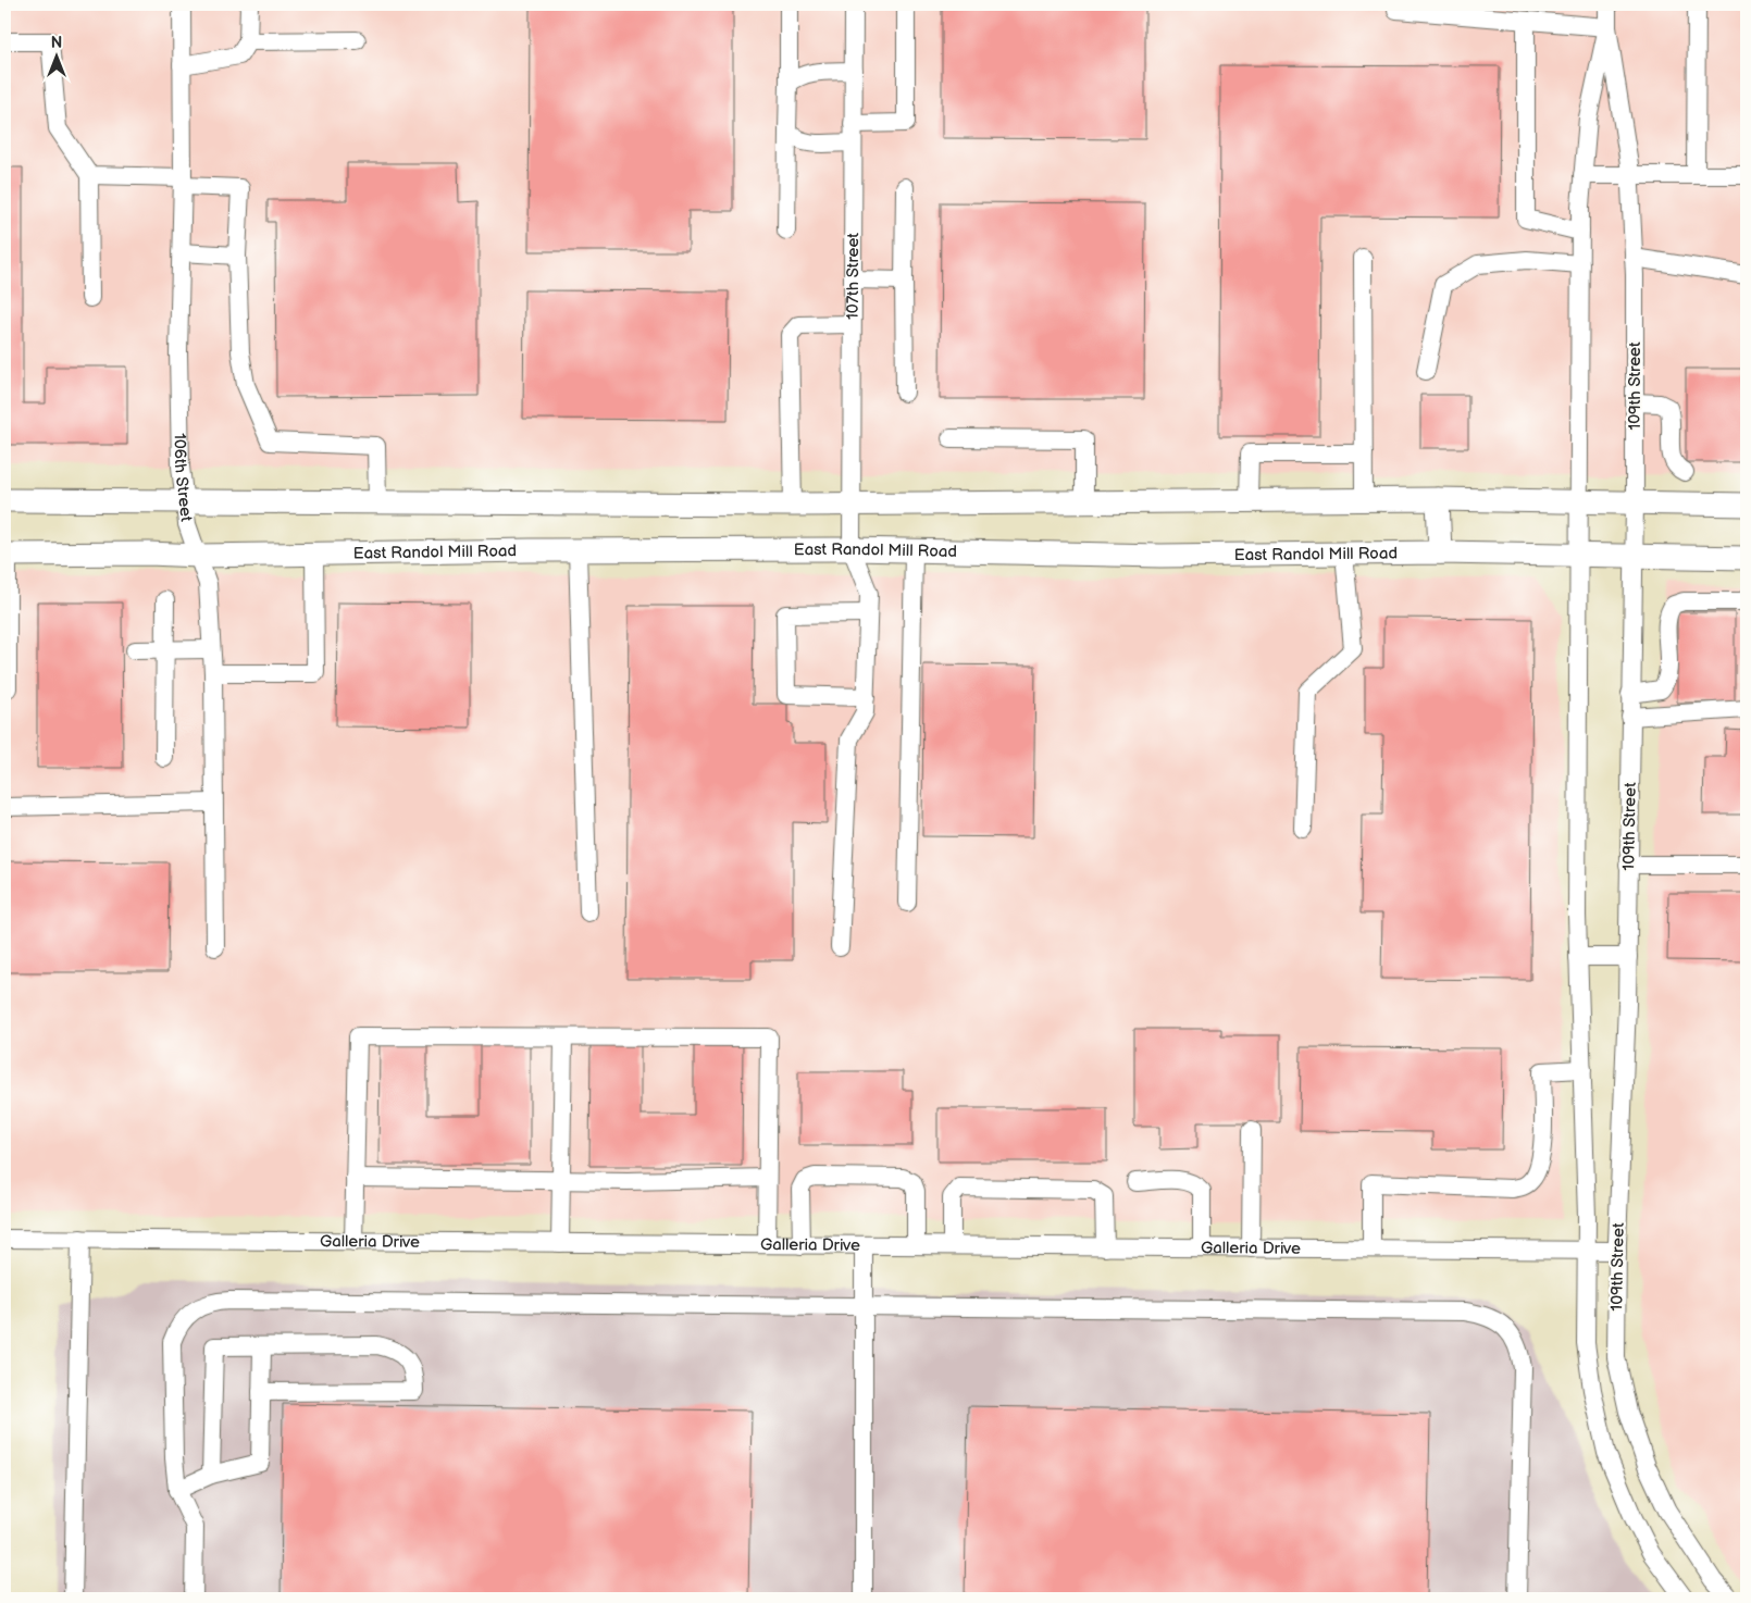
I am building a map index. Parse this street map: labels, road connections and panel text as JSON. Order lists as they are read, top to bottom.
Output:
{
  "streets": {
    "main road": ["East Randol Mill Road"],
    "street": [
      "107th Street",
      "109th Street",
      "106th Street",
      "Galleria Drive"
    ]
  },
  "crossings": [
    ["107th Street", "East Randol Mill Road"],
    ["109th Street", "East Randol Mill Road"],
    ["109th Street", "Galleria Drive"],
    ["106th Street", "East Randol Mill Road"]
  ],
  "north": "top"
}
